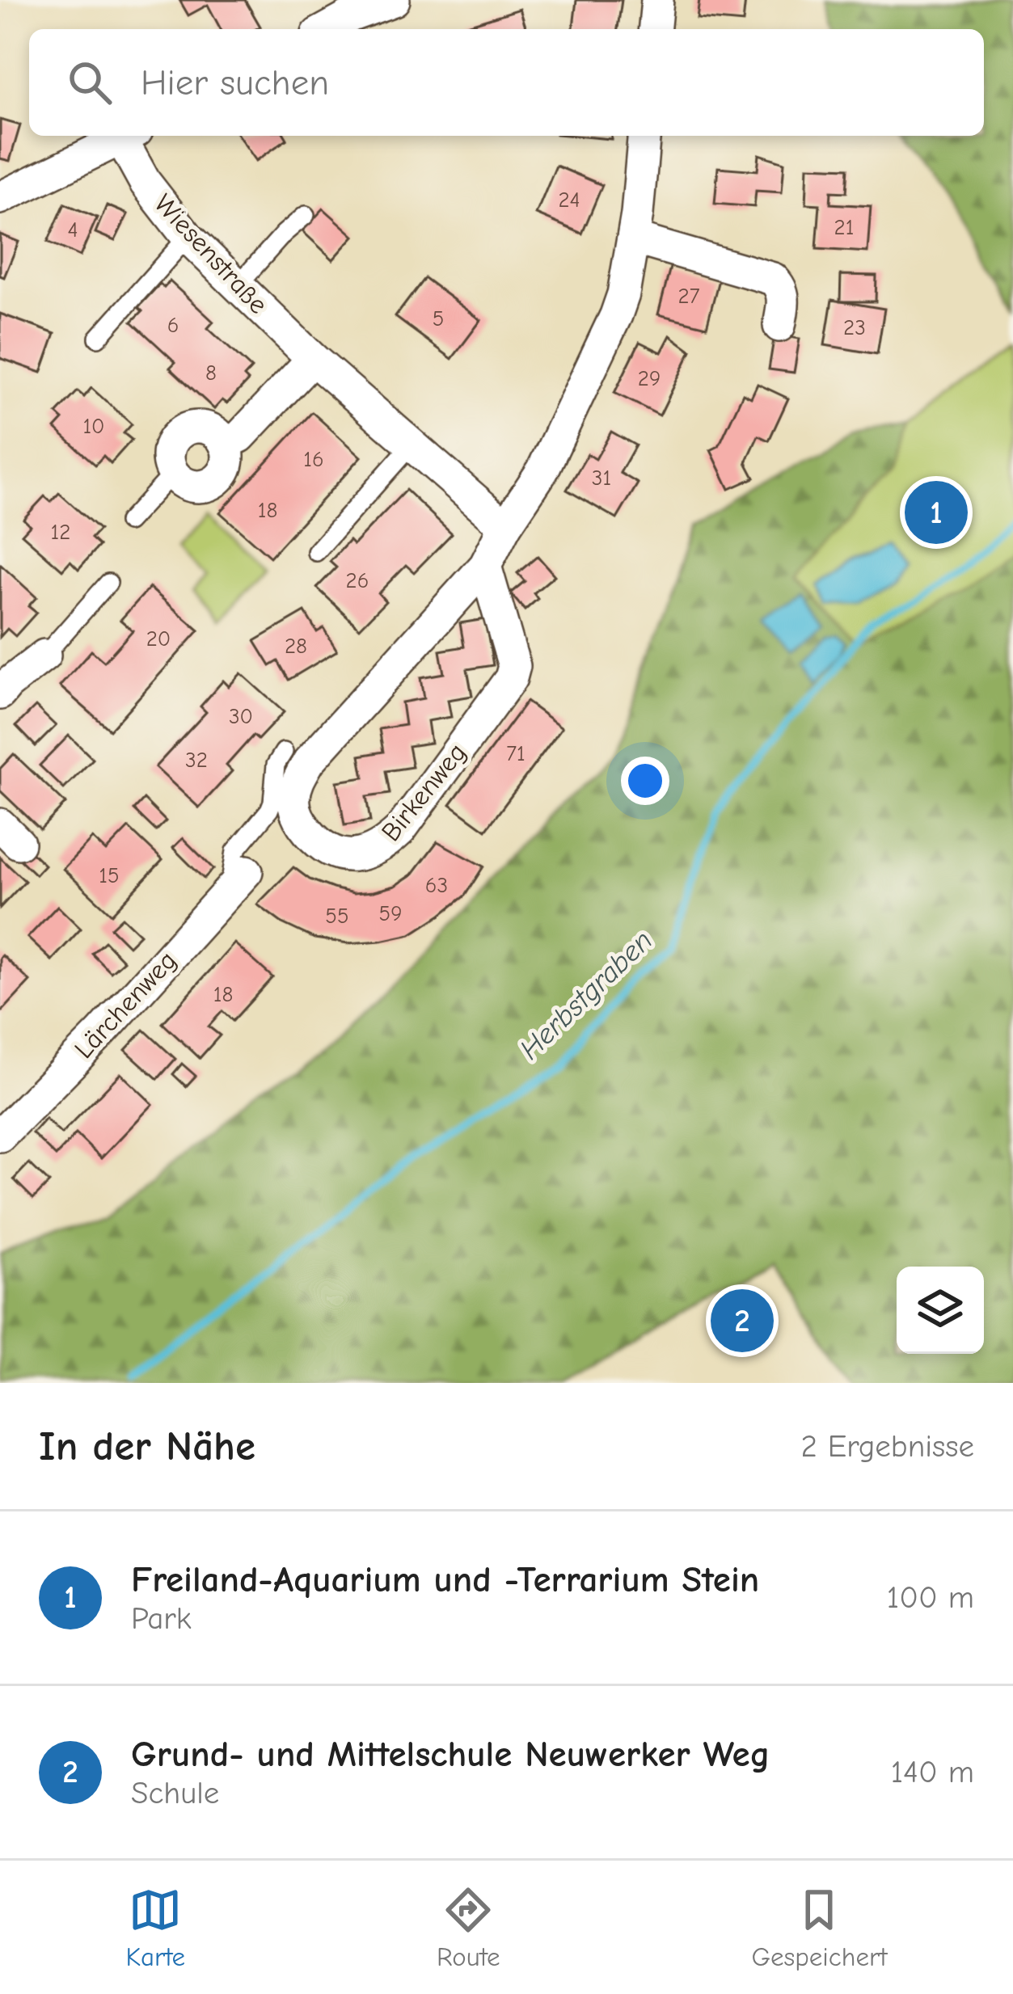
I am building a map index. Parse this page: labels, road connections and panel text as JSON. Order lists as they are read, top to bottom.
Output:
{
  "streets": {
    "street": ["Wiesenstraße", "Birkenweg", "Lärchenweg"]
  },
  "crossings": [
    ["Wiesenstraße", "Birkenweg"]
  ],
  "water": ["Herbstgraben"],
  "house_numbers": [
    "24",
    "21",
    "4",
    "27",
    "5",
    "6",
    "23",
    "8",
    "29",
    "10",
    "16",
    "31",
    "18",
    "12",
    "26",
    "20",
    "28",
    "30",
    "71",
    "32",
    "15",
    "63",
    "59",
    "55",
    "18"
  ],
  "page": {
    "search": "Hier suchen",
    "pins": ["1", "2"],
    "heading": ["In der Nähe", "2 Ergebnisse"],
    "list": [
      {
        "mark": "1",
        "name": "Freiland-Aquarium und -Terrarium Stein",
        "note": "Park",
        "value": "100 m"
      },
      {
        "mark": "2",
        "name": "Grund- und Mittelschule Neuwerker Weg",
        "note": "Schule",
        "value": "140 m"
      }
    ],
    "nav": ["Karte", "Route", "Gespeichert"]
  }
}
